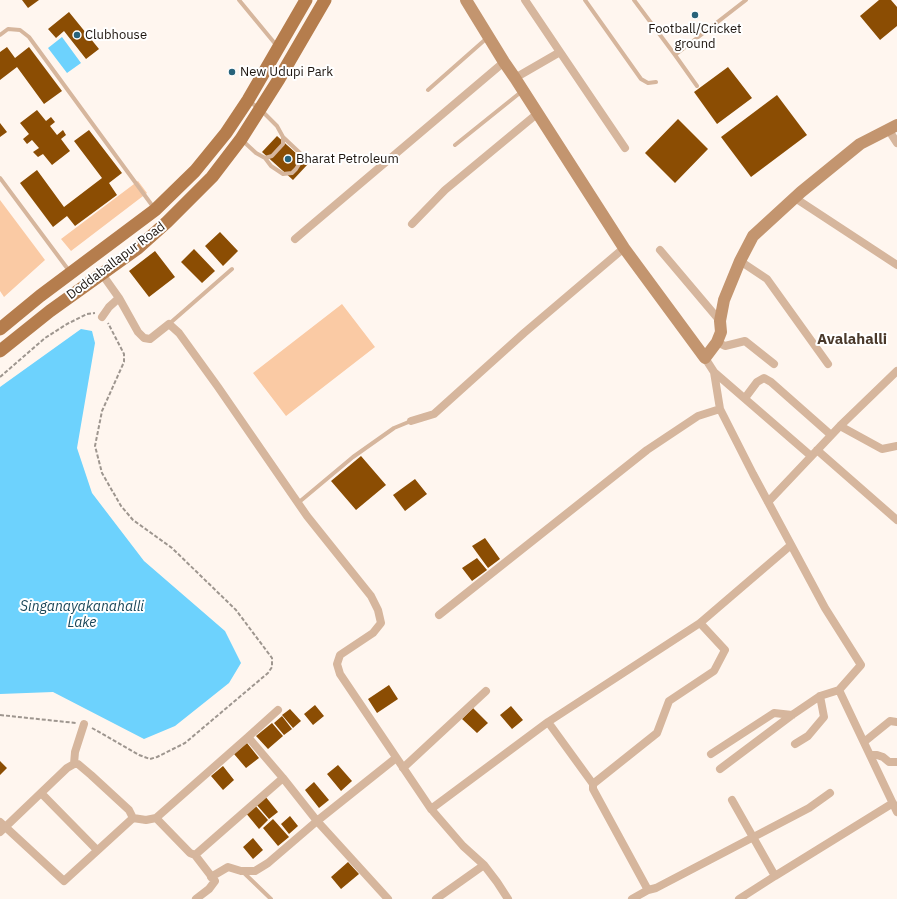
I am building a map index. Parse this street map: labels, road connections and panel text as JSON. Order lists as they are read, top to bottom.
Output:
{
  "streets": {
    "main road": ["Doddaballapur Road"]
  },
  "districts": ["Avalahalli"],
  "water": ["Singanayakanahalli Lake"],
  "places": [
    "Football/Cricket ground",
    "Clubhouse",
    "New Udupi Park",
    "Bharat Petroleum"
  ]
}
